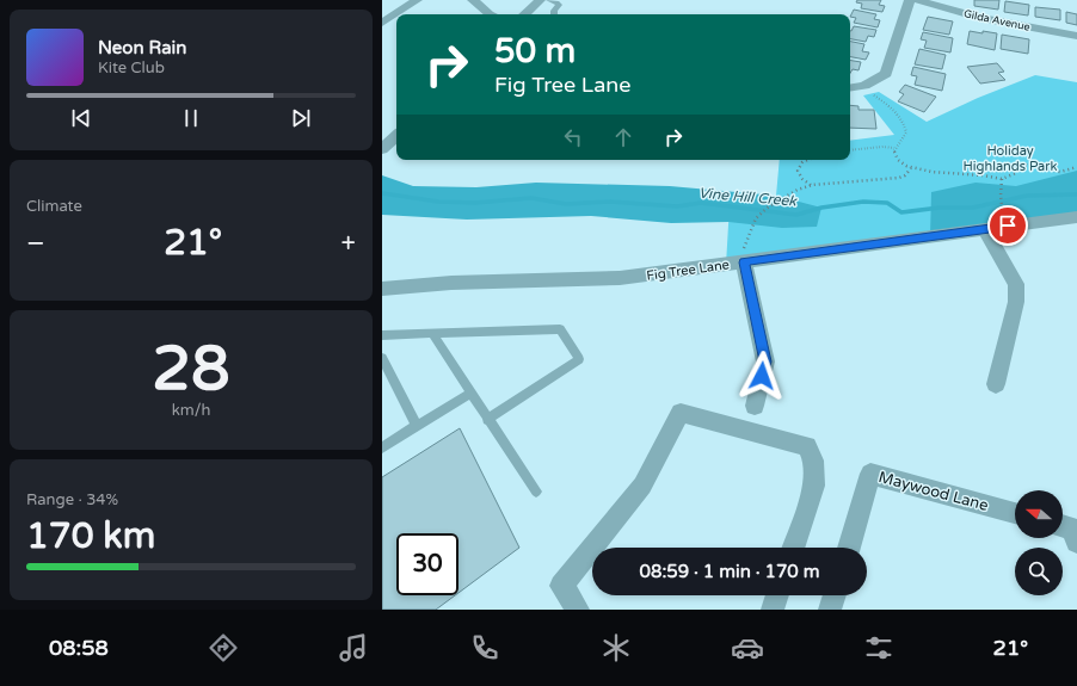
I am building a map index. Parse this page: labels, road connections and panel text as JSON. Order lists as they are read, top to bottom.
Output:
{
  "streets": {
    "street": ["Gilda Avenue", "Fig Tree Lane", "Maywood Lane"]
  },
  "water": ["Vine Hill Creek"],
  "parks": ["Holiday Highlands Park"],
  "north": "left",
  "page": {
    "turn": ["50 m", "Fig Tree Lane"],
    "song": ["Neon Rain", "Kite Club"],
    "tile": [
      "Climate",
      ["28", "km/h"],
      ["Range · 34%", "170 km"]
    ],
    "heat": ["−", "21°", "+"],
    "limit": "30",
    "trip": "08:59 · 1 min · 170 m",
    "tabs": ["08:58", "21°"]
  }
}
